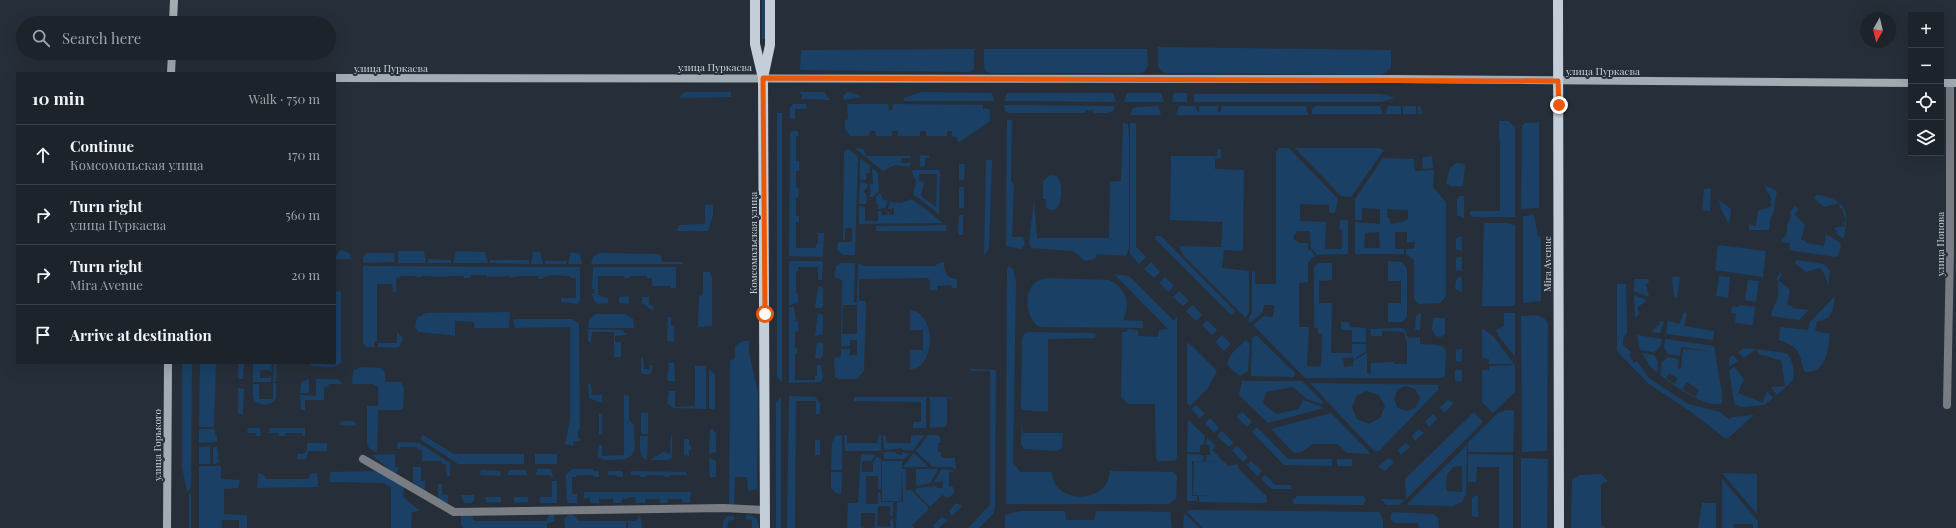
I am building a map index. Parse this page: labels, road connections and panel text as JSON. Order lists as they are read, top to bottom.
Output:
{
  "streets": {
    "main road": [
      "улица Пуркаева",
      "Комсомольская улица",
      "Mira Avenue",
      "улица Горького"
    ],
    "street": ["улица Попова"]
  },
  "crossings": [
    ["улица Пуркаева", "Комсомольская улица"],
    ["улица Пуркаева", "Mira Avenue"]
  ],
  "north": "bottom",
  "page": {
    "map_buttons": ["+", "−"],
    "search": "Search here",
    "heading": ["10 min", "Walk · 750 m"],
    "list": [
      ["Continue", "Комсомольская улица", "170 m"],
      ["Turn right", "улица Пуркаева", "560 m"],
      ["Turn right", "Mira Avenue", "20 m"],
      "Arrive at destination"
    ]
  }
}
